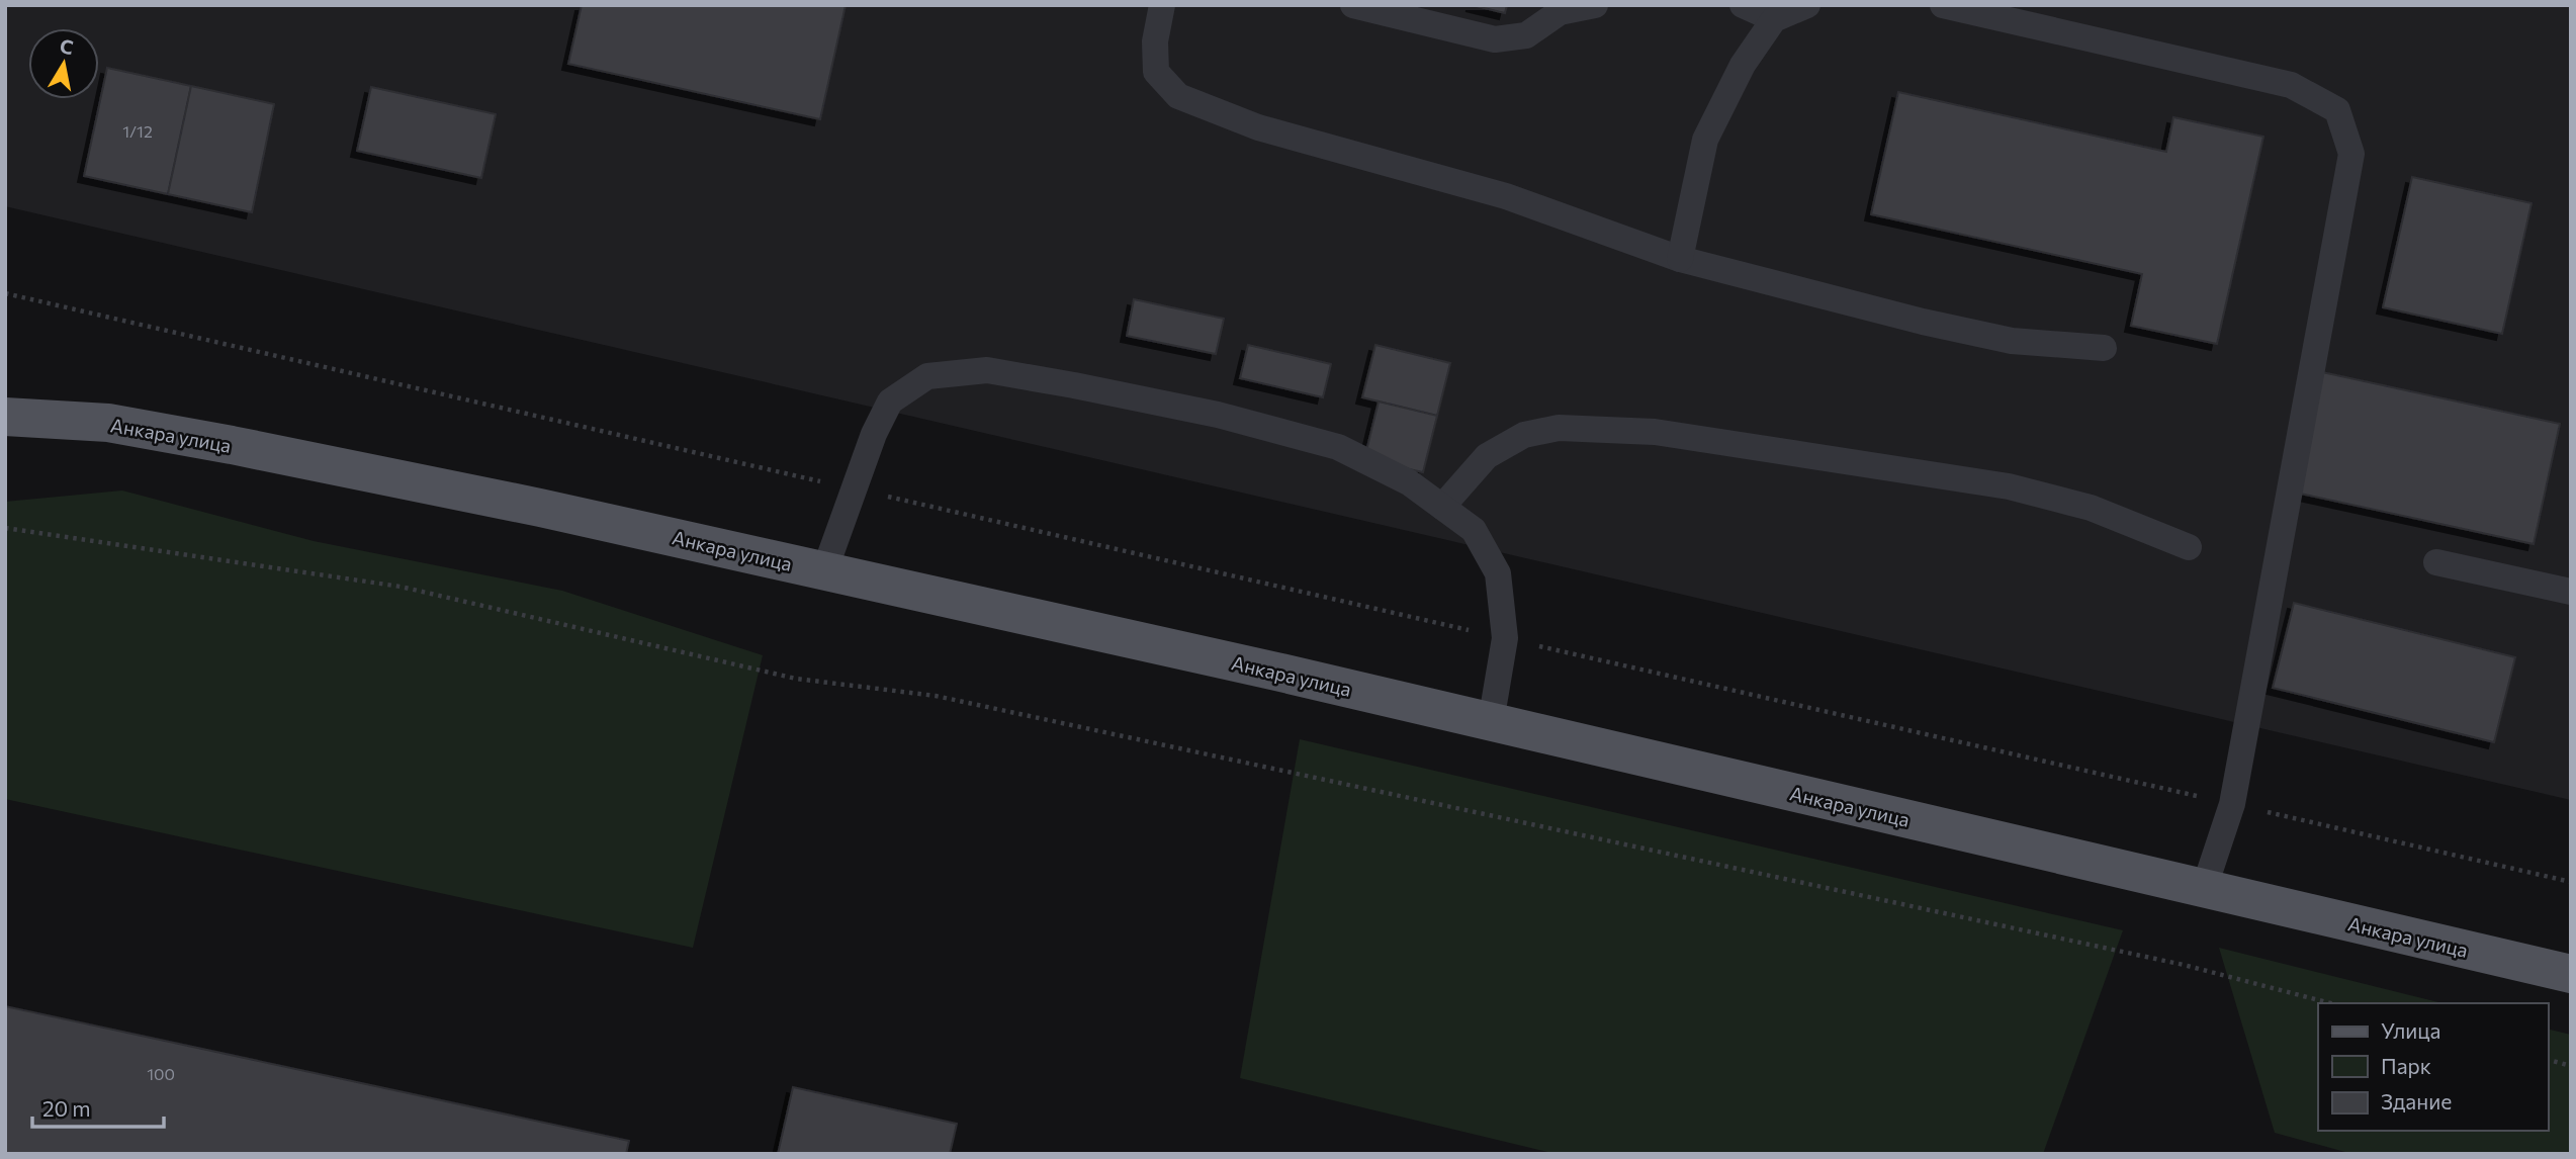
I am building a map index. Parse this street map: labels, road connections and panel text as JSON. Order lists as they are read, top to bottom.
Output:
{
  "streets": {
    "main road": ["Анкара улица"]
  },
  "house_numbers": ["1/12", "100"],
  "legend": ["Улица", "Парк", "Здание"],
  "scale_bar": "20 m",
  "north": "top"
}
